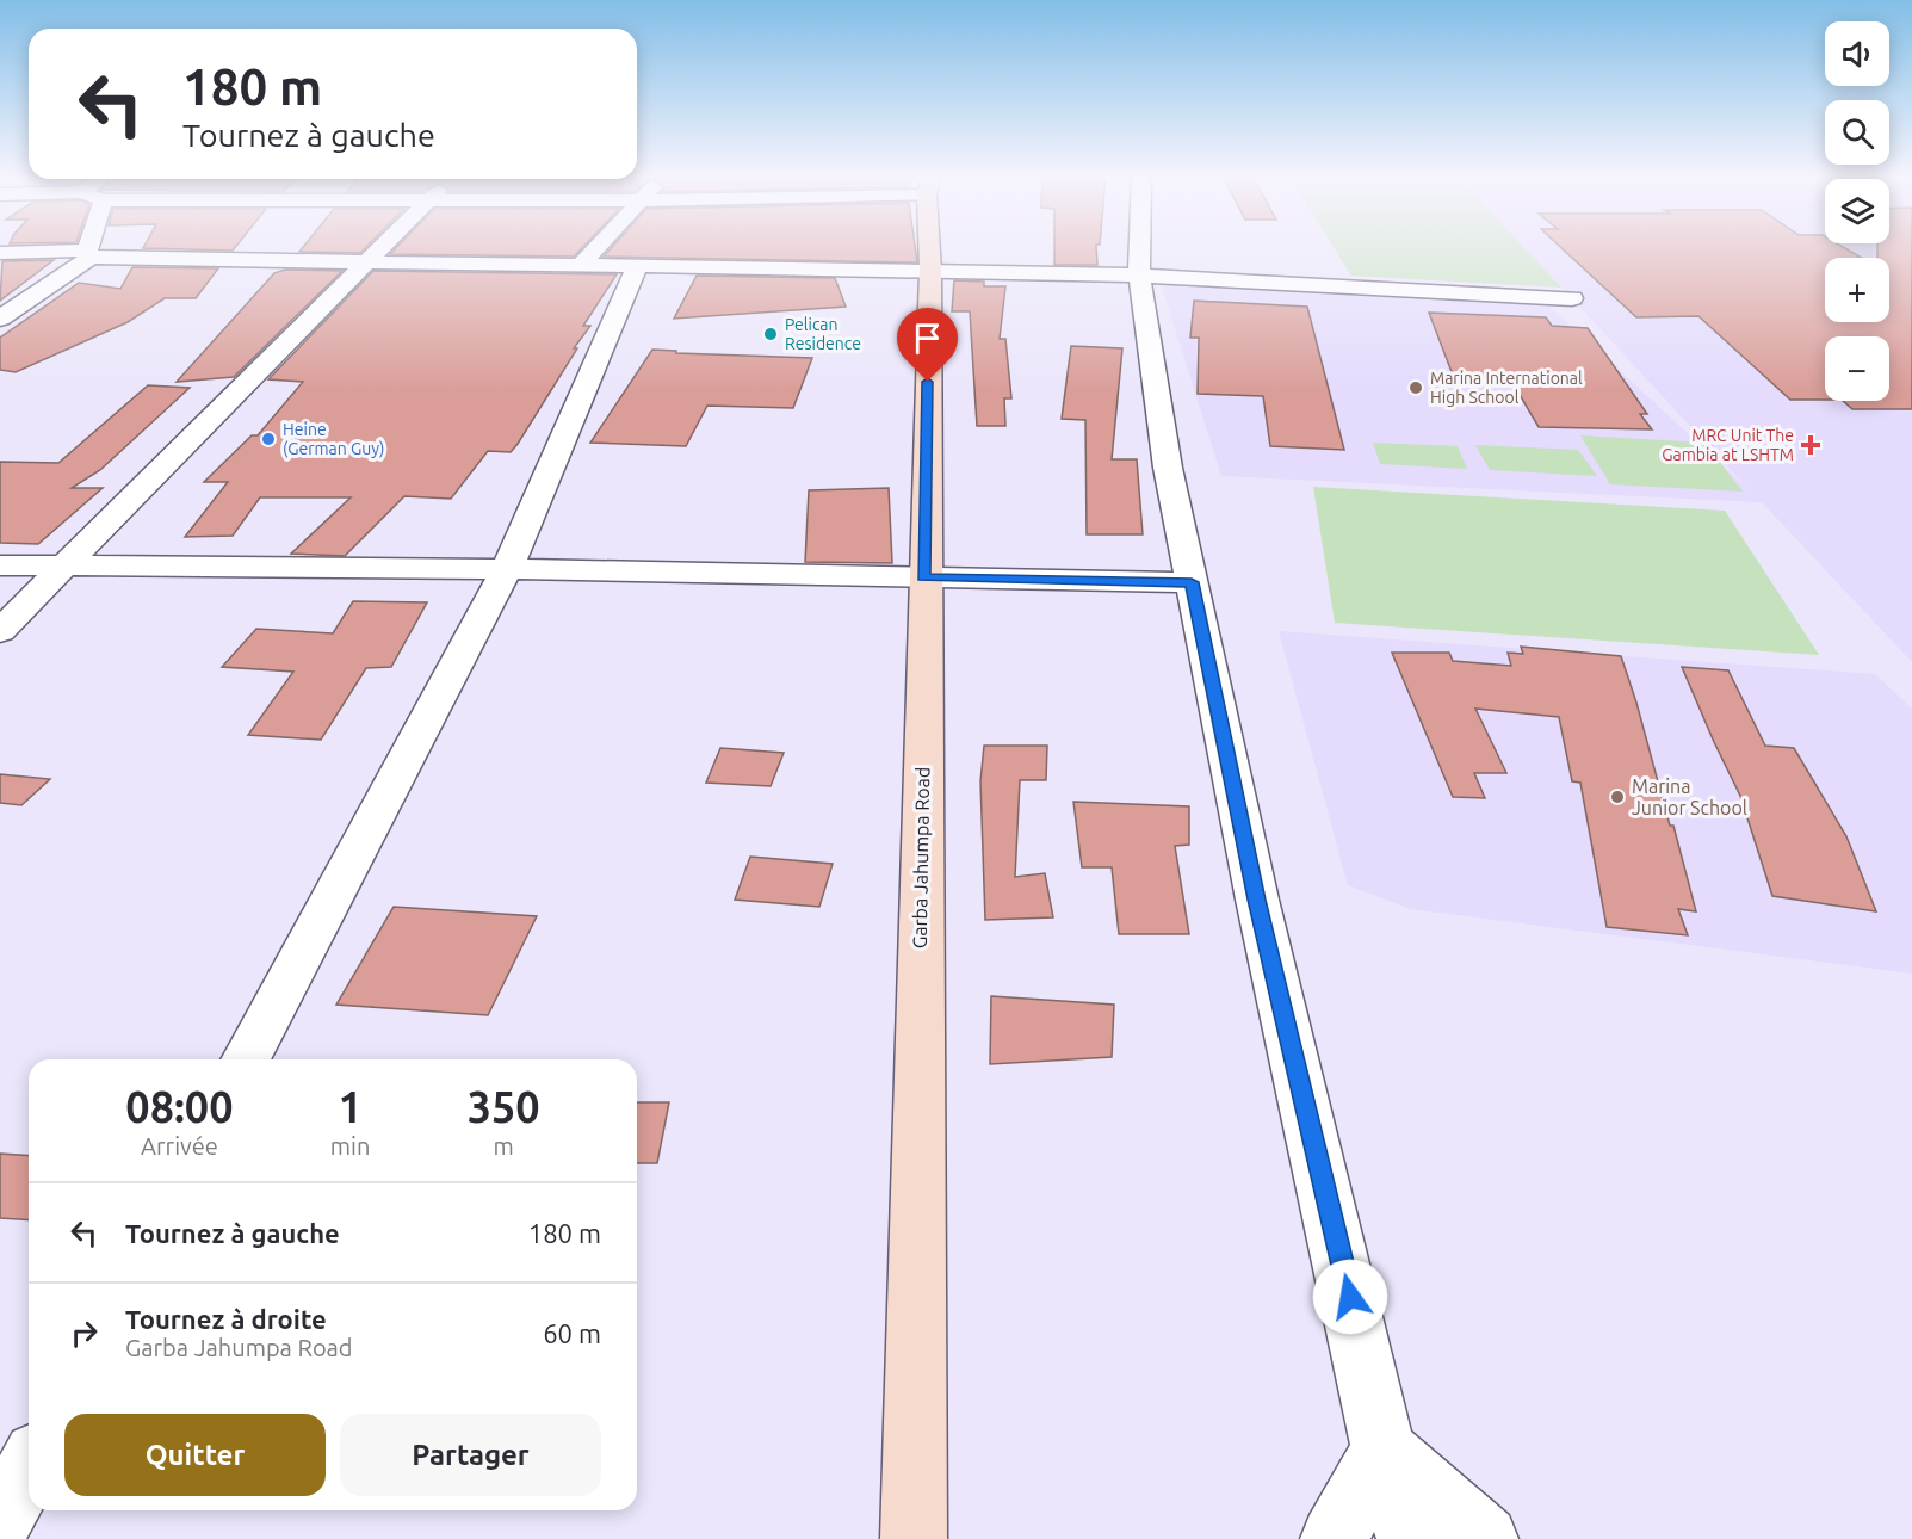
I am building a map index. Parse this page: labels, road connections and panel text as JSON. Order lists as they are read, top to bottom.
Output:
{
  "streets": {
    "street": ["Garba Jahumpa Road"]
  },
  "places": {
    "other": [
      "Pelican Residence",
      "Marina International High School",
      "Heine (German Guy)",
      "Marina Junior School"
    ],
    "health": ["MRC Unit The Gambia at LSHTM"]
  },
  "page": {
    "map_buttons": ["+", "−"],
    "turn": ["180 m", "Tournez à gauche"],
    "eta": [
      "08:00",
      "Arrivée",
      "1",
      "min",
      "350",
      "m"
    ],
    "list": [
      {
        "name": "Tournez à gauche",
        "value": "180 m"
      },
      {
        "name": "Tournez à droite",
        "note": "Garba Jahumpa Road",
        "value": "60 m"
      }
    ],
    "buttons": ["Quitter", "Partager"]
  }
}
